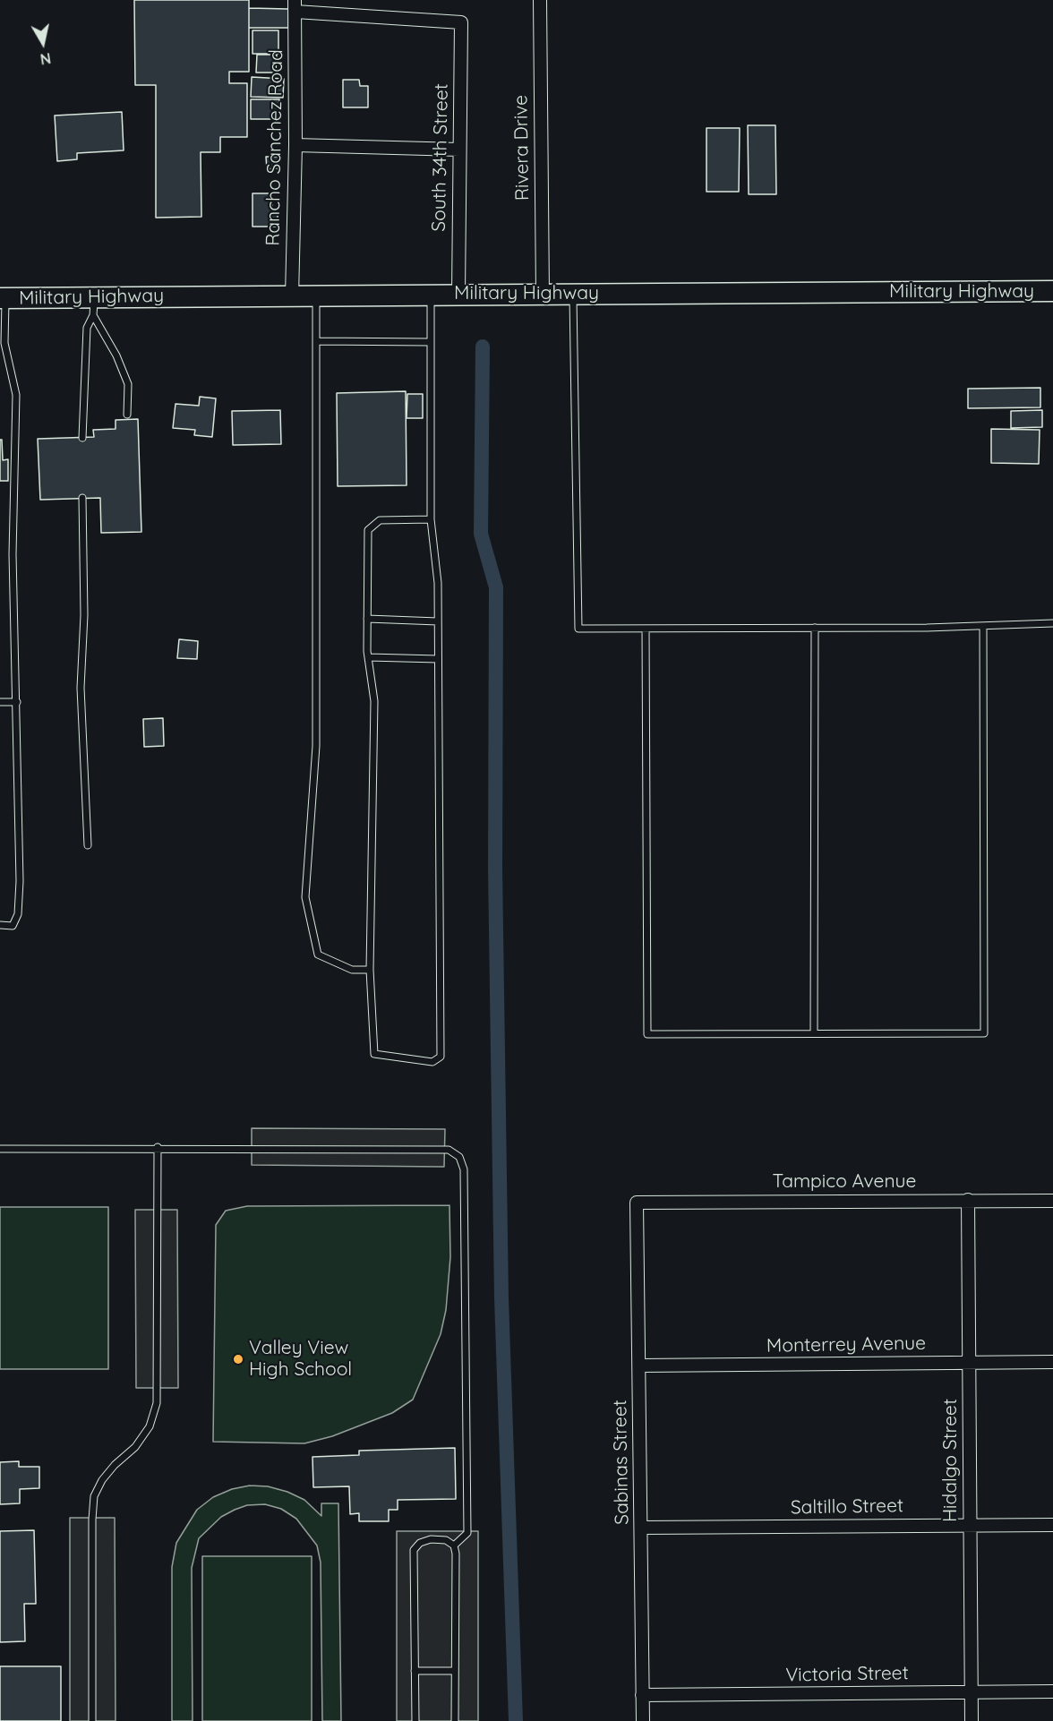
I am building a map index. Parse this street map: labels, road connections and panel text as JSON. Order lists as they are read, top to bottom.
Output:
{
  "streets": {
    "main road": ["Military Highway"],
    "street": [
      "Rancho Sanchez Road",
      "Rivera Drive",
      "South 34th Street",
      "Tampico Avenue",
      "Monterrey Avenue",
      "Hidalgo Street",
      "Sabinas Street",
      "Saltillo Street",
      "Victoria Street"
    ]
  },
  "crossings": [
    ["Rancho Sanchez Road", "South 34th Street"],
    ["Rancho Sanchez Road", "Military Highway"],
    ["Rivera Drive", "Military Highway"],
    ["South 34th Street", "Military Highway"],
    ["Tampico Avenue", "Hidalgo Street"],
    ["Tampico Avenue", "Sabinas Street"],
    ["Monterrey Avenue", "Hidalgo Street"],
    ["Monterrey Avenue", "Sabinas Street"],
    ["Hidalgo Street", "Saltillo Street"],
    ["Hidalgo Street", "Victoria Street"],
    ["Sabinas Street", "Saltillo Street"],
    ["Sabinas Street", "Victoria Street"]
  ],
  "places": ["Valley View High School"],
  "north": "bottom"
}
